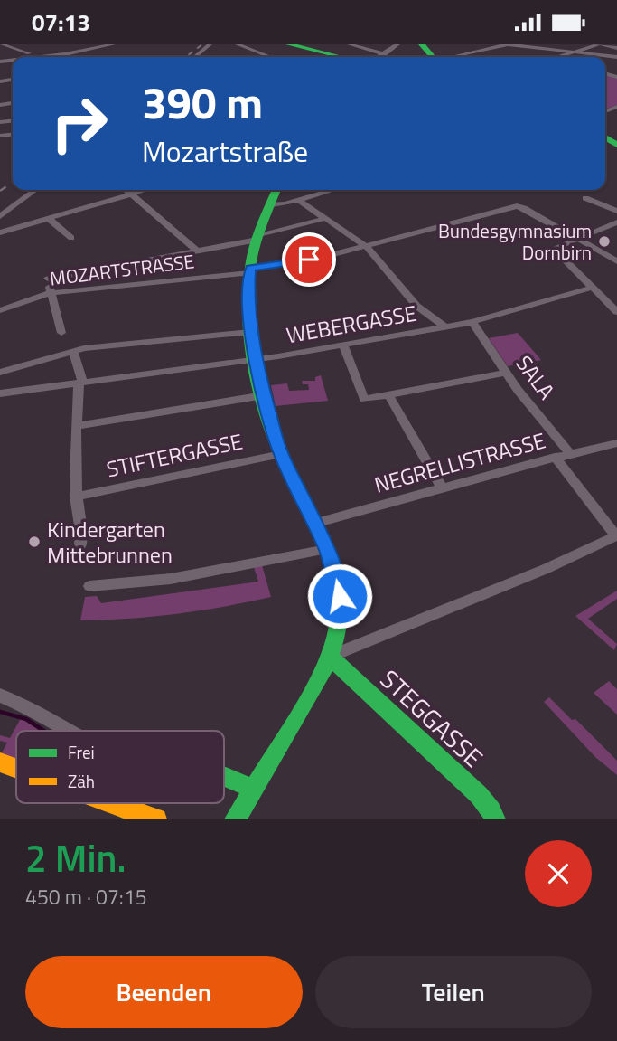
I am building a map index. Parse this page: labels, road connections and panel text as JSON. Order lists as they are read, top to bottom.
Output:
{
  "streets": {
    "street": [
      "MOZARTSTRASSE",
      "WEBERGASSE",
      "SALA",
      "STIFTERGASSE",
      "NEGRELLISTRASSE",
      "STEGGASSE"
    ]
  },
  "crossings": [
    ["WEBERGASSE", "SALA"],
    ["SALA", "NEGRELLISTRASSE"]
  ],
  "places": ["Bundesgymnasium Dornbirn", "Kindergarten Mittebrunnen"],
  "legend": ["Frei", "Zäh"],
  "page": {
    "status": "07:13",
    "turn": ["390 m", "Mozartstraße"],
    "heading": ["2 Min.", "450 m · 07:15"],
    "buttons": ["Beenden", "Teilen"]
  }
}
